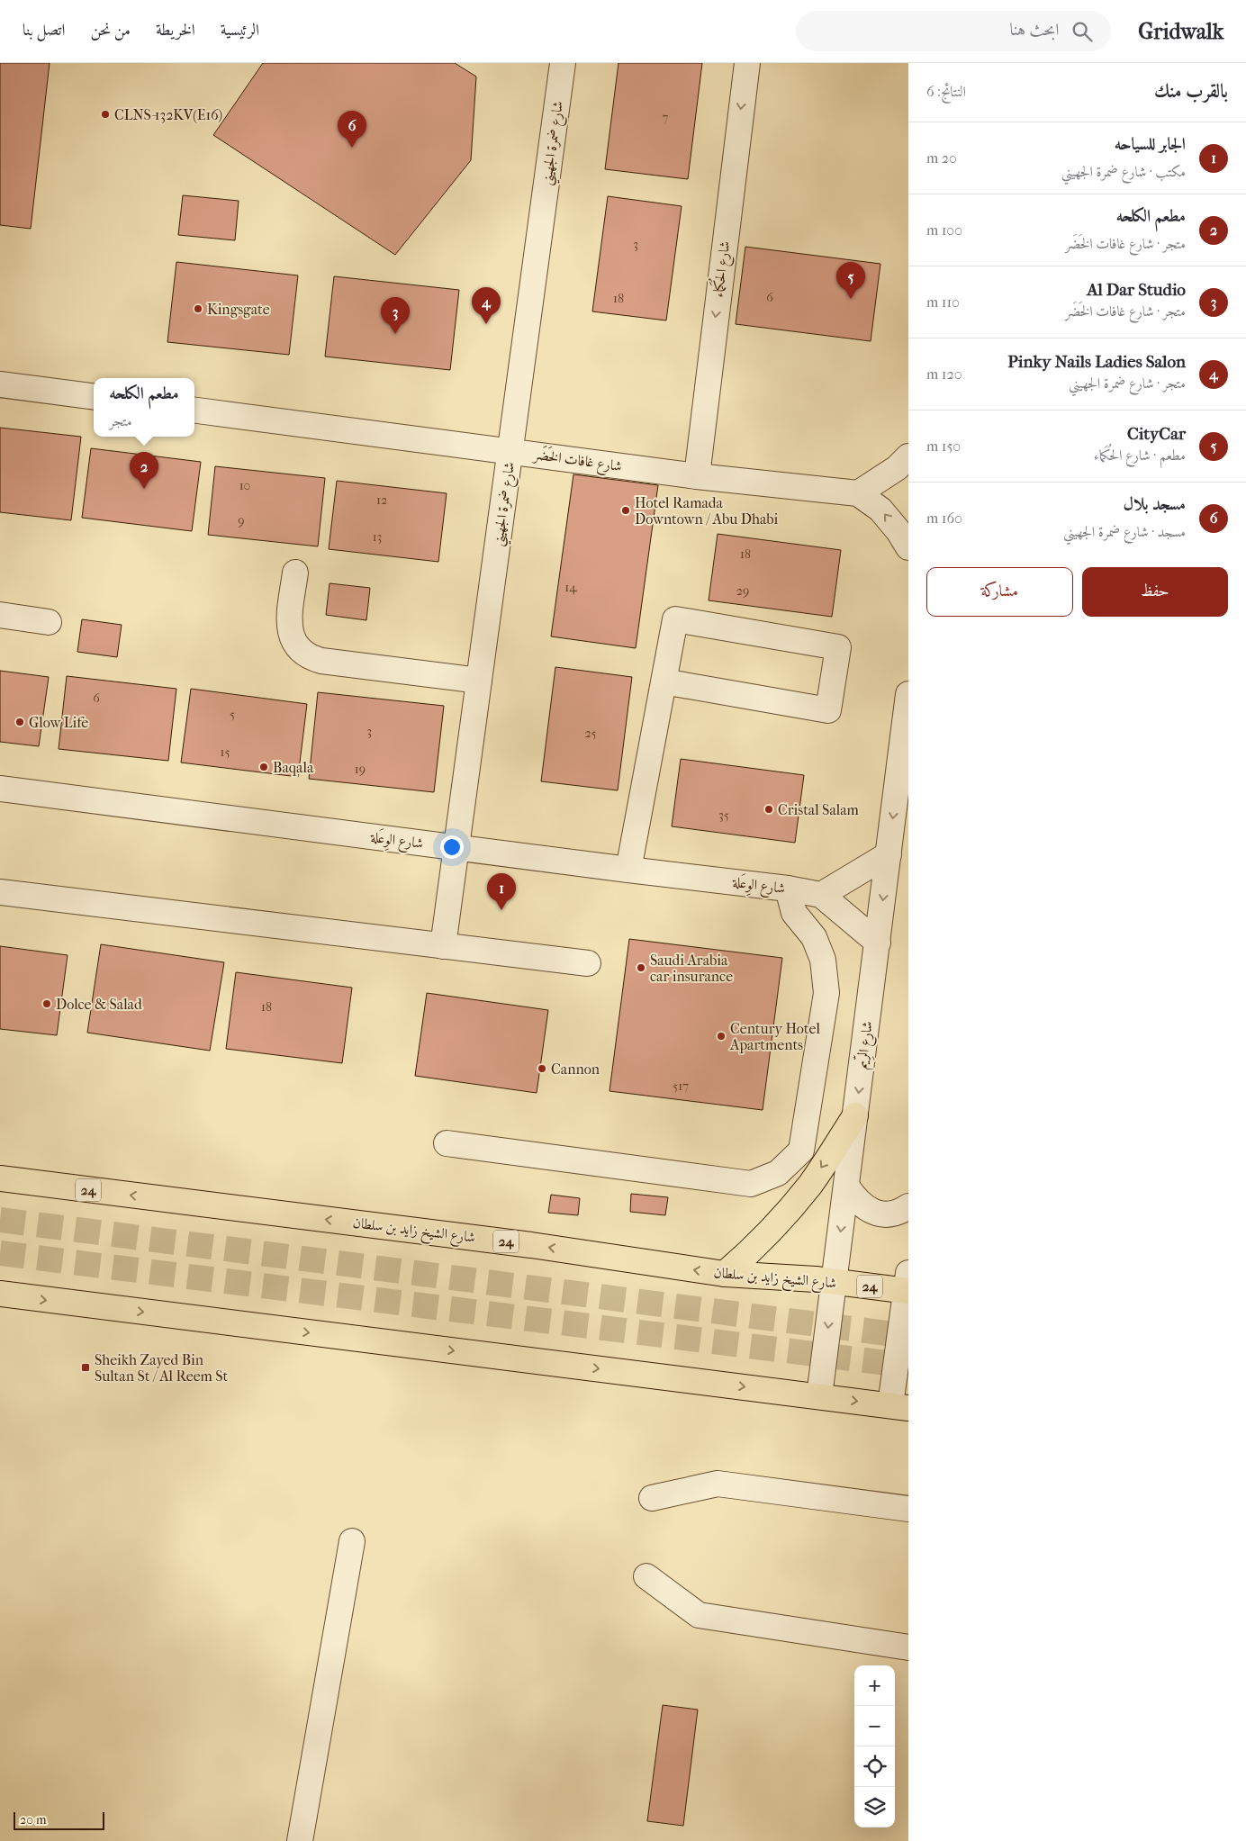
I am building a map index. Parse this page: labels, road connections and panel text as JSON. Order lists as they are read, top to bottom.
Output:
{
  "streets": {
    "main road": ["24", "شارع الشيخ زايد بن سلطان"],
    "street": [
      "شارع ضمرة الجهيني",
      "شارع الحُكَماء",
      "شارع غافات الخَضَر",
      "شارع الوِعَلة",
      "شارع الرِّيم"
    ]
  },
  "crossings": [
    ["شارع ضمرة الجهيني", "شارع غافات الخَضَر"],
    ["شارع ضمرة الجهيني", "شارع الوِعَلة"],
    ["شارع الحُكَماء", "شارع غافات الخَضَر"],
    ["شارع الوِعَلة", "شارع الرِّيم"],
    ["شارع الرِّيم", "شارع الشيخ زايد بن سلطان"]
  ],
  "one_way": ["شارع الحُكَماء", "شارع الرِّيم"],
  "places": {
    "other": [
      "CLNS-132KV(E16)",
      "Kingsgate",
      "Hotel Ramada Downtown / Abu Dhabi",
      "Glow Life",
      "Baqala",
      "Cristal Salam",
      "Saudi Arabia car insurance",
      "Dolce & Salad",
      "Century Hotel Apartments",
      "Cannon"
    ],
    "transit": ["Sheikh Zayed Bin Sultan St / Al Reem St"]
  },
  "house_numbers": [
    "7",
    "3",
    "6",
    "18",
    "10",
    "12",
    "9",
    "13",
    "18",
    "14",
    "29",
    "6",
    "5",
    "3",
    "25",
    "15",
    "19",
    "35",
    "18",
    "517"
  ],
  "scale_bar": "20 m",
  "page": {
    "header": "Gridwalk",
    "search": "ابحث هنا",
    "nav": [
      "الرئيسية",
      "الخريطة",
      "من نحن",
      "اتصل بنا"
    ],
    "heading": ["بالقرب منك", "النتائج: 6"],
    "pins": [
      "6",
      "5",
      "4",
      "3",
      "2",
      "1"
    ],
    "list": [
      {
        "mark": "1",
        "name": "الجابر للسياحه",
        "note": "مكتب · شارع ضمرة الجهيني",
        "value": "20 m"
      },
      {
        "mark": "2",
        "name": "مطعم الكلحه",
        "note": "متجر · شارع غافات الخَضَر",
        "value": "100 m"
      },
      {
        "mark": "3",
        "name": "Al Dar Studio",
        "note": "متجر · شارع غافات الخَضَر",
        "value": "110 m"
      },
      {
        "mark": "4",
        "name": "Pinky Nails Ladies Salon",
        "note": "متجر · شارع ضمرة الجهيني",
        "value": "120 m"
      },
      {
        "mark": "5",
        "name": "CityCar",
        "note": "مطعم · شارع الحُكَماء",
        "value": "150 m"
      },
      {
        "mark": "6",
        "name": "مسجد بلال",
        "note": "مسجد · شارع ضمرة الجهيني",
        "value": "160 m"
      }
    ],
    "popup": ["مطعم الكلحه", "متجر"],
    "buttons": ["حفظ", "مشاركة"],
    "map_buttons": ["+", "−"],
    "scale": "20 m"
  }
}
